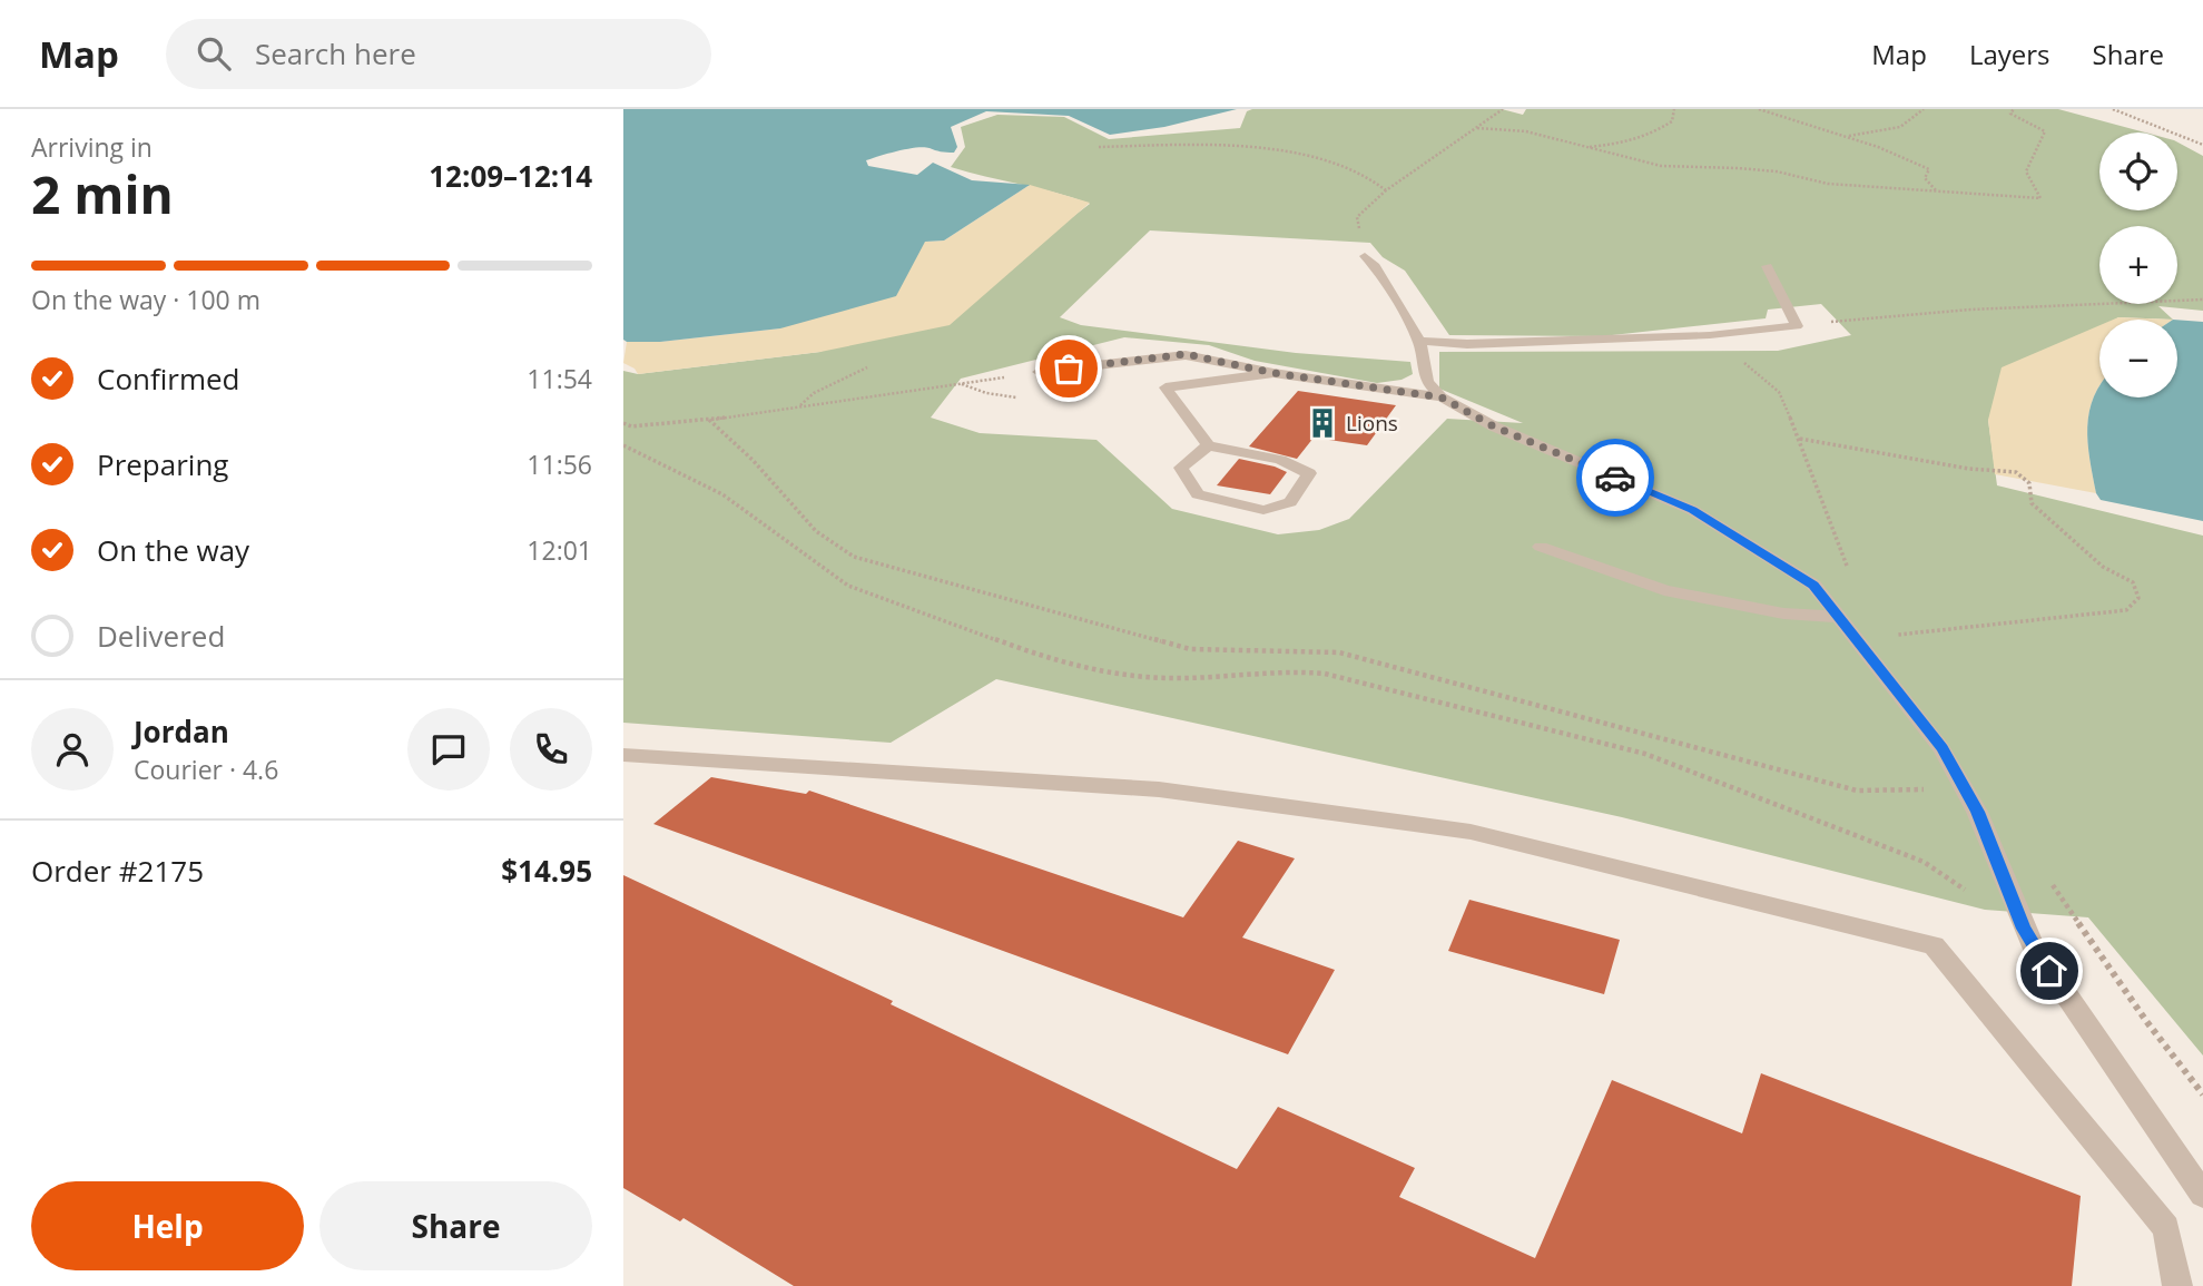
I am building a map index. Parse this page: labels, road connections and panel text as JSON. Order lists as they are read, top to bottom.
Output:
{
  "places": {
    "building": ["Lions"]
  },
  "page": {
    "header": "Map",
    "search": "Search here",
    "nav": ["Map", "Layers", "Share"],
    "heading": ["2 min", "Arriving in", "12:09–12:14"],
    "panel": [
      "Jordan",
      "Courier · 4.6",
      "Order #2175",
      "$14.95"
    ],
    "map_buttons": ["+", "−"],
    "bar": "On the way · 100 m",
    "list": [
      ["Confirmed", "11:54"],
      ["Preparing", "11:56"],
      ["On the way", "12:01"],
      "Delivered"
    ],
    "buttons": ["Help", "Share"]
  }
}
